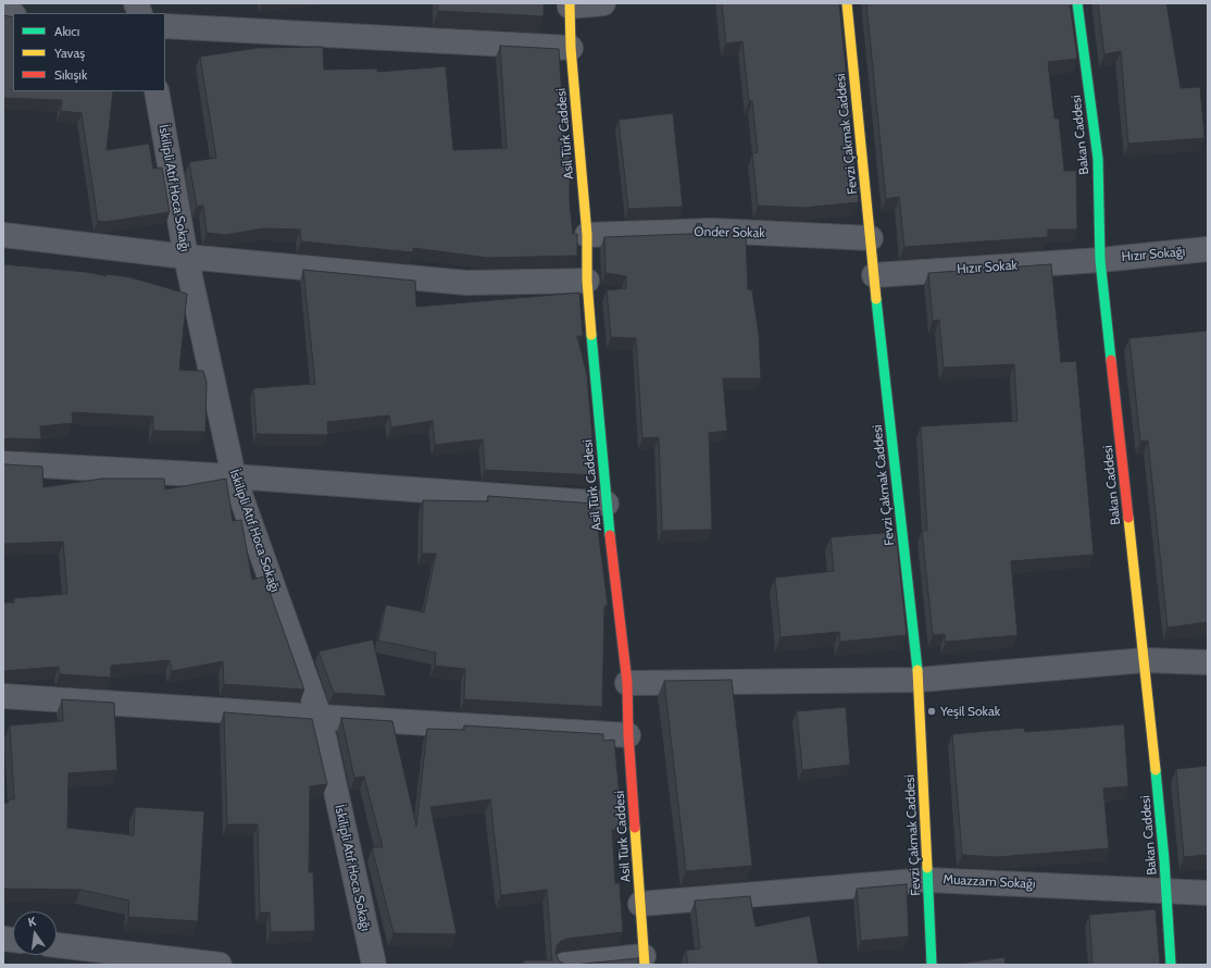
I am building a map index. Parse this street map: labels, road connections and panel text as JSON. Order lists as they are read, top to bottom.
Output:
{
  "streets": {
    "main road": ["Asil Türk Caddesi", "Fevzi Çakmak Caddesi", "Bakan Caddesi"],
    "street": [
      "İskilipli Atıf Hoca Sokağı",
      "Önder Sokak",
      "Hızır Sokağı",
      "Hızır Sokak",
      "Muazzam Sokağı"
    ]
  },
  "crossings": [
    ["Asil Türk Caddesi", "Önder Sokak"],
    ["Asil Türk Caddesi", "Muazzam Sokağı"],
    ["Fevzi Çakmak Caddesi", "Önder Sokak"],
    ["Fevzi Çakmak Caddesi", "Hızır Sokak"],
    ["Fevzi Çakmak Caddesi", "Muazzam Sokağı"],
    ["Bakan Caddesi", "Hızır Sokağı"],
    ["Bakan Caddesi", "Hızır Sokak"],
    ["Bakan Caddesi", "Muazzam Sokağı"],
    ["Hızır Sokağı", "Hızır Sokak"]
  ],
  "places": ["Yeşil Sokak"],
  "legend": ["Akıcı", "Yavaş", "Sıkışık"],
  "north": "top"
}
